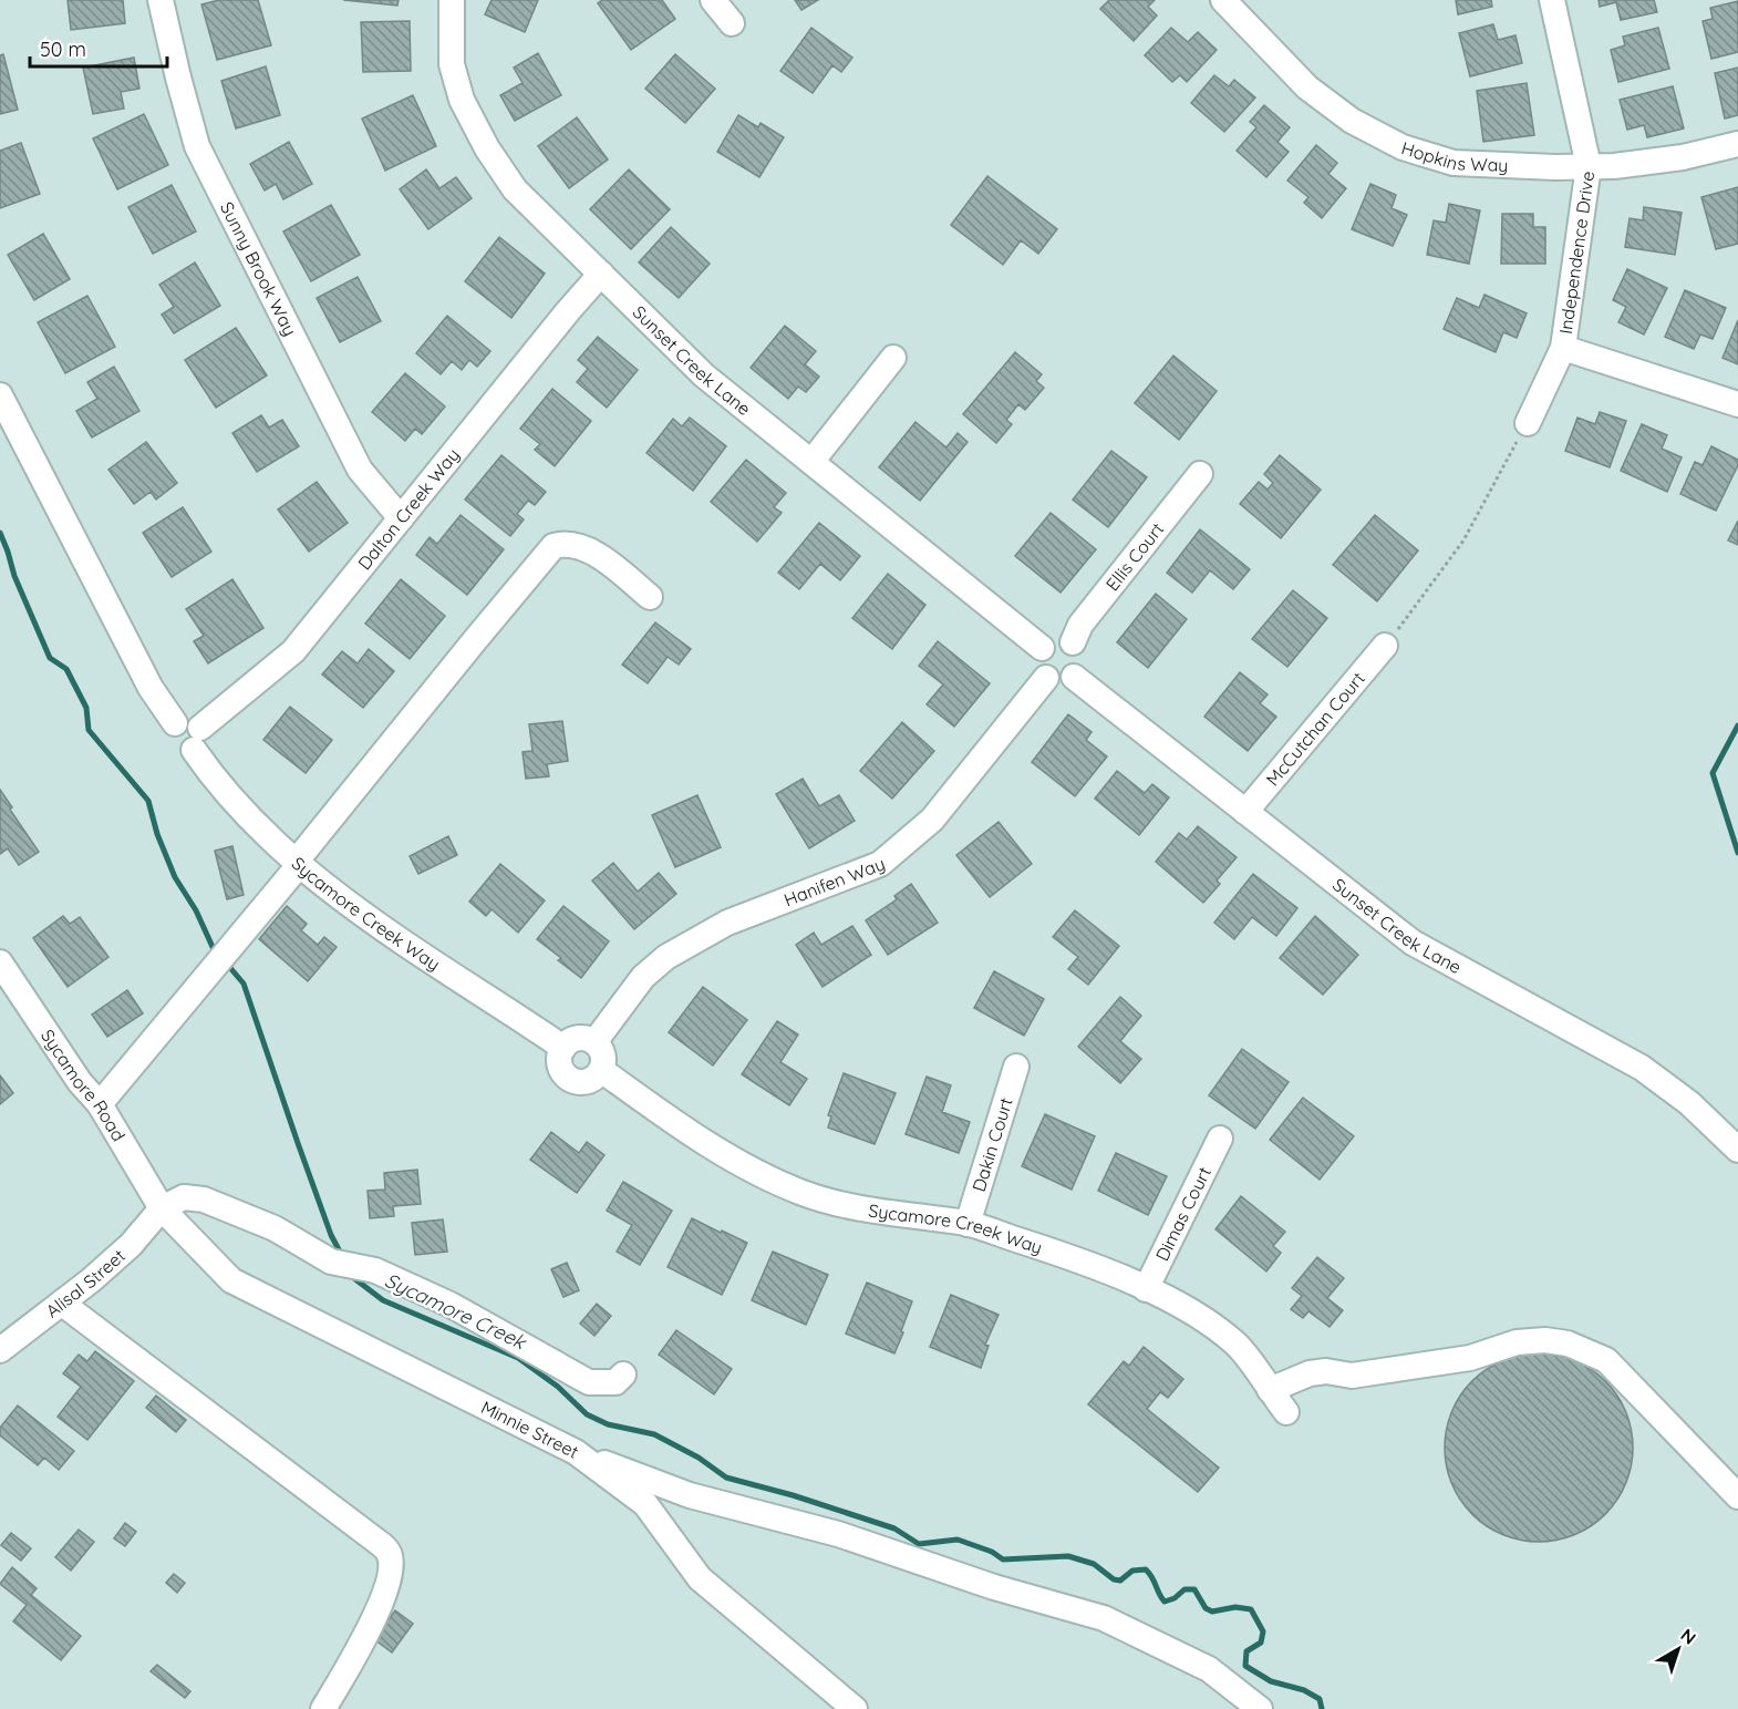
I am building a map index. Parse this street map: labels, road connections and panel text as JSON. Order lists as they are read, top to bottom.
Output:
{
  "streets": {
    "street": [
      "Hopkins Way",
      "Independence Drive",
      "Sunny Brook Way",
      "Sunset Creek Lane",
      "Dalton Creek Way",
      "Ellis Court",
      "McCutchan Court",
      "Hanifen Way",
      "Sycamore Creek Way",
      "Sycamore Road",
      "Dakin Court",
      "Dimas Court",
      "Alisal Street",
      "Minnie Street"
    ]
  },
  "crossings": [
    ["Hopkins Way", "Independence Drive"],
    ["Sunny Brook Way", "Dalton Creek Way"],
    ["Sunset Creek Lane", "Dalton Creek Way"],
    ["Sunset Creek Lane", "Ellis Court"],
    ["Sunset Creek Lane", "McCutchan Court"],
    ["Sunset Creek Lane", "Hanifen Way"],
    ["Dalton Creek Way", "Sycamore Creek Way"],
    ["Ellis Court", "Hanifen Way"],
    ["Hanifen Way", "Sycamore Creek Way"],
    ["Sycamore Creek Way", "Dakin Court"],
    ["Sycamore Creek Way", "Dimas Court"],
    ["Sycamore Road", "Alisal Street"],
    ["Sycamore Road", "Minnie Street"],
    ["Alisal Street", "Minnie Street"]
  ],
  "water": ["Sycamore Creek"],
  "scale_bar": "50 m",
  "north": "top right"
}
